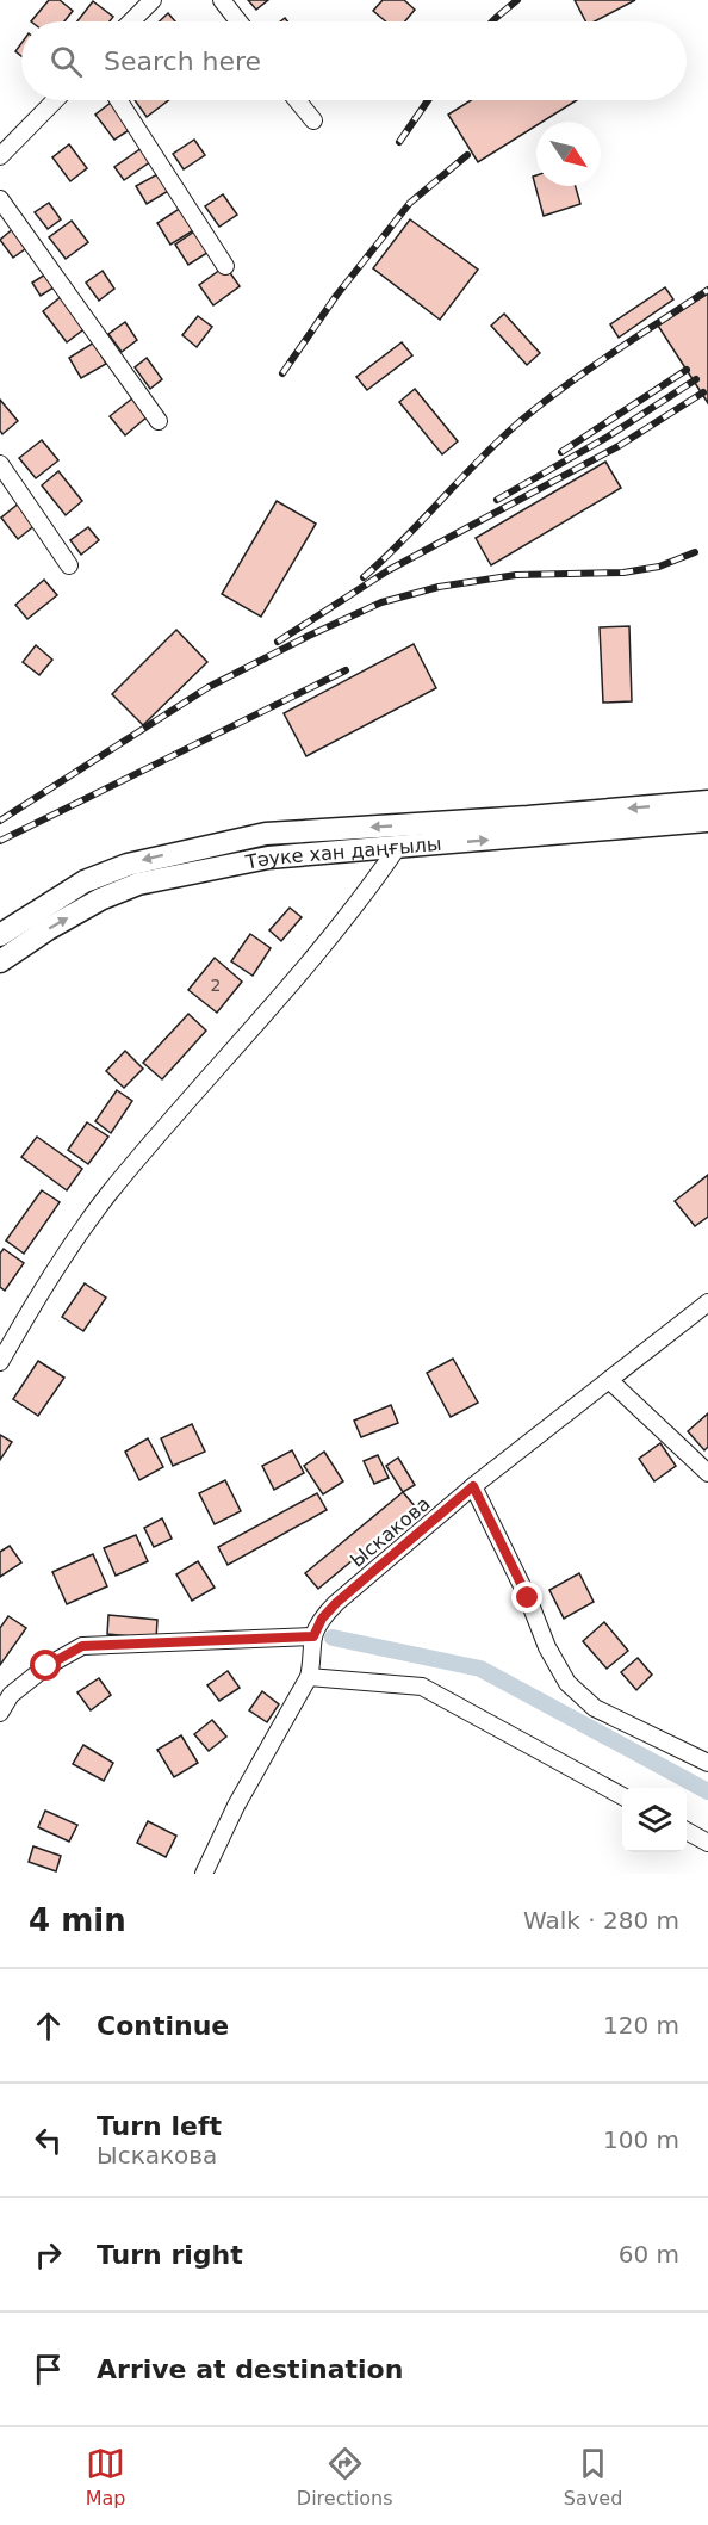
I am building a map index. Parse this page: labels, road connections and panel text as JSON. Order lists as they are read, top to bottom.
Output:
{
  "streets": {
    "main road": ["Тәуке хан даңғылы"],
    "street": ["Ыскакова"]
  },
  "house_numbers": ["2"],
  "north": "bottom right",
  "page": {
    "search": "Search here",
    "heading": ["4 min", "Walk · 280 m"],
    "list": [
      ["Continue", "120 m"],
      ["Turn left", "Ыскакова", "100 m"],
      ["Turn right", "60 m"],
      "Arrive at destination"
    ],
    "nav": ["Map", "Directions", "Saved"]
  }
}
